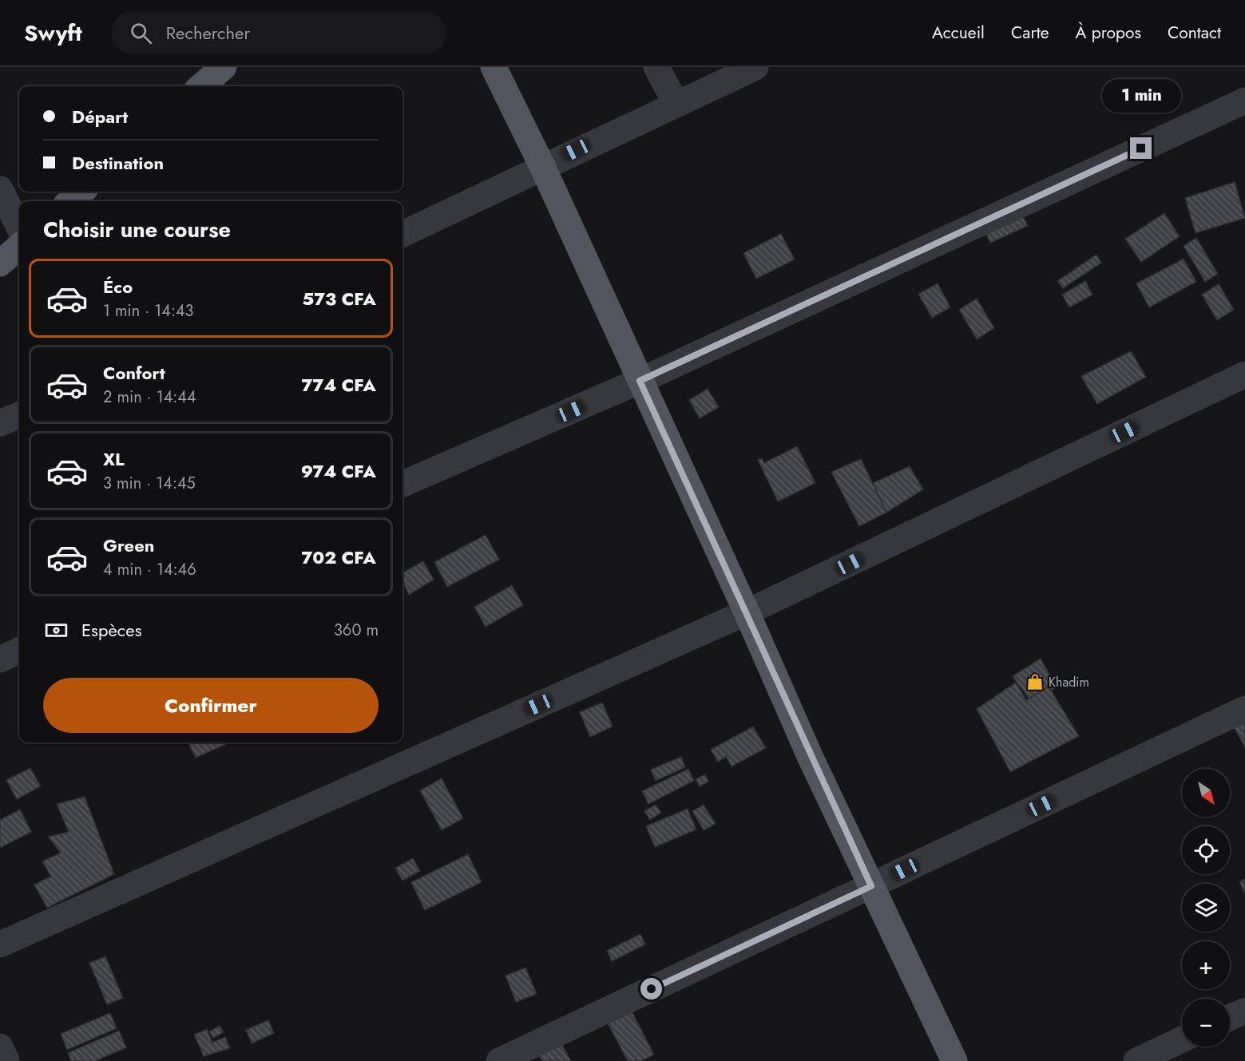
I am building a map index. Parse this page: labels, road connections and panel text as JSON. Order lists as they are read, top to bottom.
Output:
{
  "places": {
    "shop": ["Khadim"]
  },
  "north": "bottom right",
  "page": {
    "header": "Swyft",
    "search": "Rechercher",
    "nav": [
      "Accueil",
      "Carte",
      "À propos",
      "Contact"
    ],
    "bubble": "1 min",
    "banner": ["Départ", "Destination"],
    "heading": "Choisir une course",
    "list": [
      {
        "name": "Éco",
        "note": "1 min · 14:43",
        "value": "573 CFA"
      },
      {
        "name": "Confort",
        "note": "2 min · 14:44",
        "value": "774 CFA"
      },
      {
        "name": "XL",
        "note": "3 min · 14:45",
        "value": "974 CFA"
      },
      {
        "name": "Green",
        "note": "4 min · 14:46",
        "value": "702 CFA"
      }
    ],
    "pay": ["Espèces", "360 m"],
    "buttons": "Confirmer",
    "map_buttons": ["+", "−"]
  }
}
